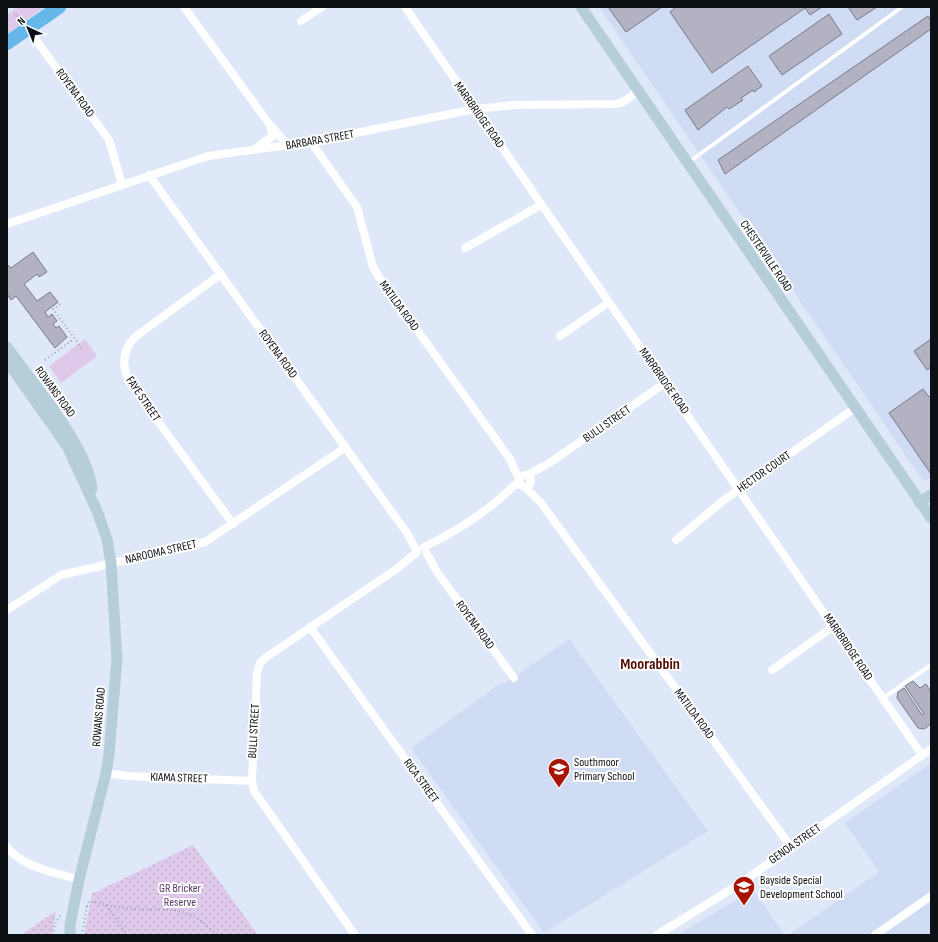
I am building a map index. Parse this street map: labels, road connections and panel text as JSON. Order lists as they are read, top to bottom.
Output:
{
  "streets": {
    "street": [
      "ROYENA ROAD",
      "MARRBRIDGE ROAD",
      "BARBARA STREET",
      "CHESTERVILLE ROAD",
      "MATILDA ROAD",
      "ROWANS ROAD",
      "FAYE STREET",
      "BULLI STREET",
      "HECTOR COURT",
      "NAROOMA STREET",
      "KIAMA STREET",
      "RICA STREET",
      "GENOA STREET"
    ]
  },
  "crossings": [
    ["ROYENA ROAD", "BARBARA STREET"],
    ["ROYENA ROAD", "FAYE STREET"],
    ["ROYENA ROAD", "BULLI STREET"],
    ["ROYENA ROAD", "NAROOMA STREET"],
    ["MARRBRIDGE ROAD", "BARBARA STREET"],
    ["MARRBRIDGE ROAD", "BULLI STREET"],
    ["MARRBRIDGE ROAD", "HECTOR COURT"],
    ["MARRBRIDGE ROAD", "GENOA STREET"],
    ["BARBARA STREET", "CHESTERVILLE ROAD"],
    ["BARBARA STREET", "MATILDA ROAD"],
    ["CHESTERVILLE ROAD", "HECTOR COURT"],
    ["MATILDA ROAD", "BULLI STREET"],
    ["MATILDA ROAD", "GENOA STREET"],
    ["ROWANS ROAD", "NAROOMA STREET"],
    ["ROWANS ROAD", "KIAMA STREET"],
    ["FAYE STREET", "NAROOMA STREET"],
    ["BULLI STREET", "KIAMA STREET"],
    ["BULLI STREET", "RICA STREET"]
  ],
  "districts": ["Moorabbin"],
  "parks": ["GR Bricker Reserve"],
  "places": {
    "school or university": ["Southmoor Primary School", "Bayside Special Development School"]
  },
  "north": "top left"
}
